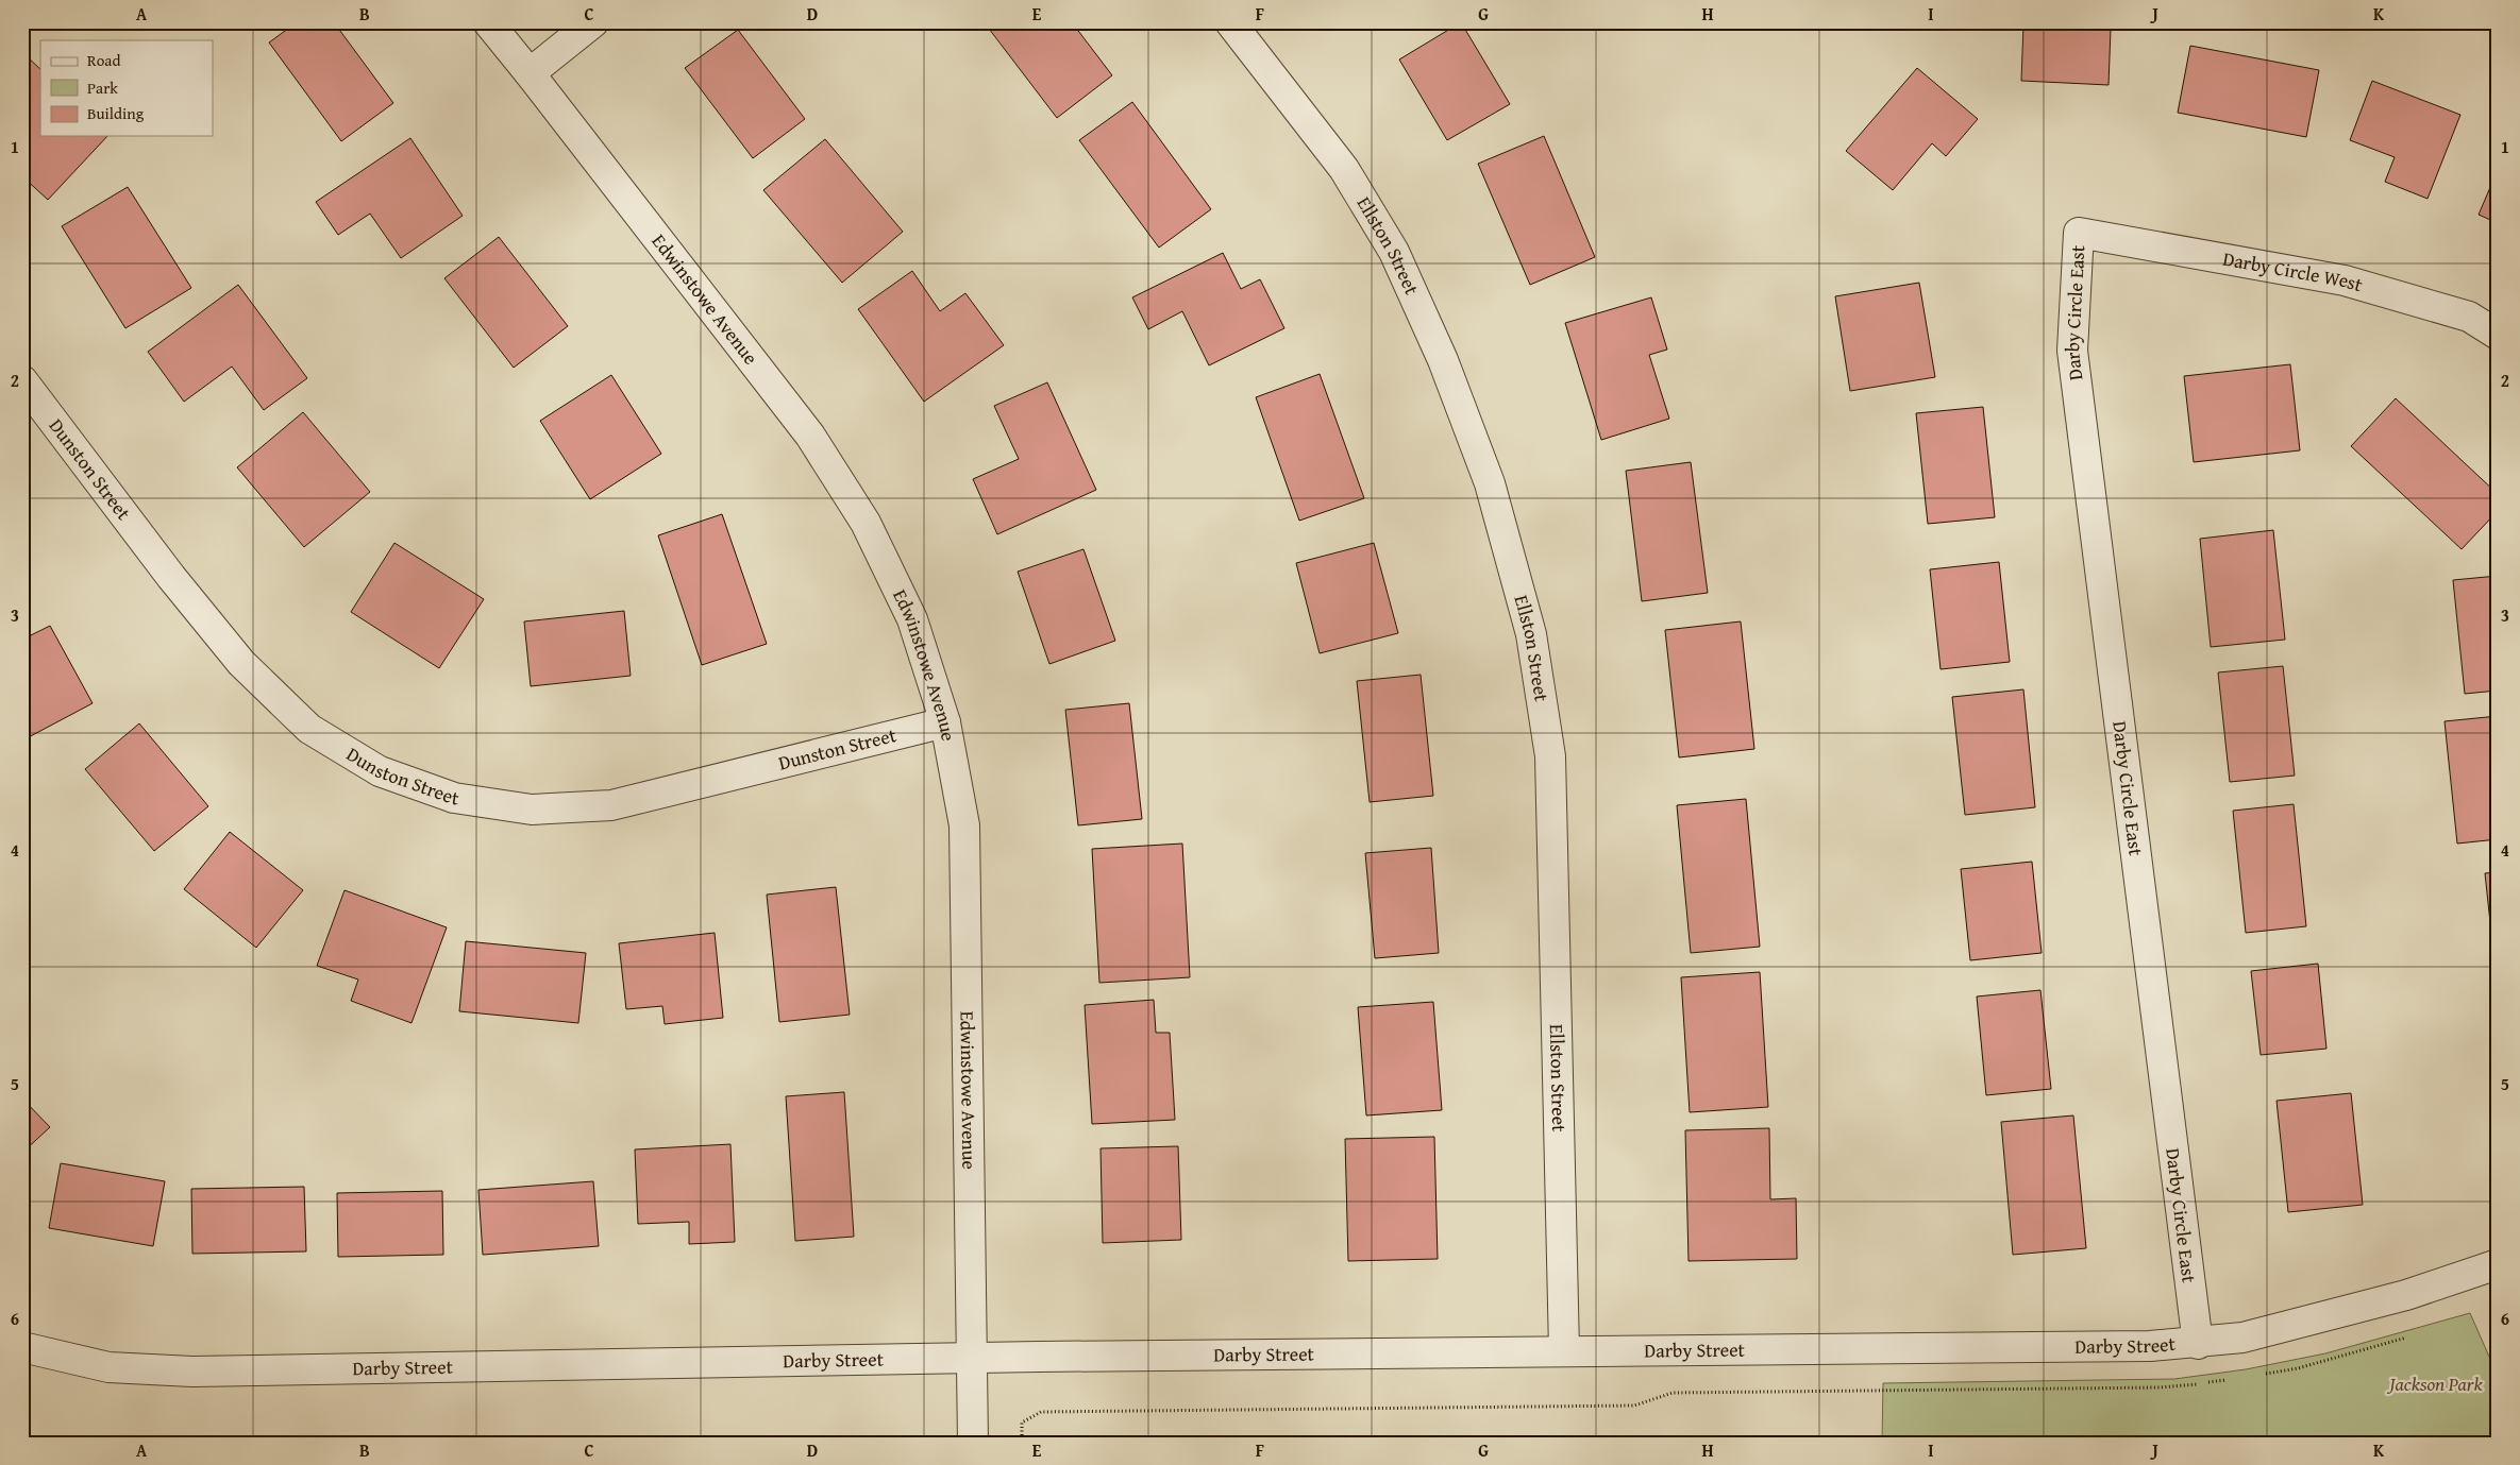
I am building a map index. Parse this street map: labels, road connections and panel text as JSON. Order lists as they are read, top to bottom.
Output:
{
  "streets": {
    "street": [
      "Ellston Street",
      "Darby Circle West",
      "Edwinstowe Avenue",
      "Darby Circle East",
      "Dunston Street",
      "Darby Street"
    ]
  },
  "crossings": [
    ["Ellston Street", "Darby Street"],
    ["Darby Circle West", "Darby Circle East"],
    ["Edwinstowe Avenue", "Dunston Street"],
    ["Edwinstowe Avenue", "Darby Street"],
    ["Darby Circle East", "Darby Street"]
  ],
  "parks": ["Jackson Park"],
  "legend": ["Road", "Park", "Building"],
  "grid": {
    "columns": [
      "A",
      "B",
      "C",
      "D",
      "E",
      "F",
      "G",
      "H",
      "I",
      "J",
      "K"
    ],
    "rows": [
      "1",
      "2",
      "3",
      "4",
      "5",
      "6"
    ]
  }
}
